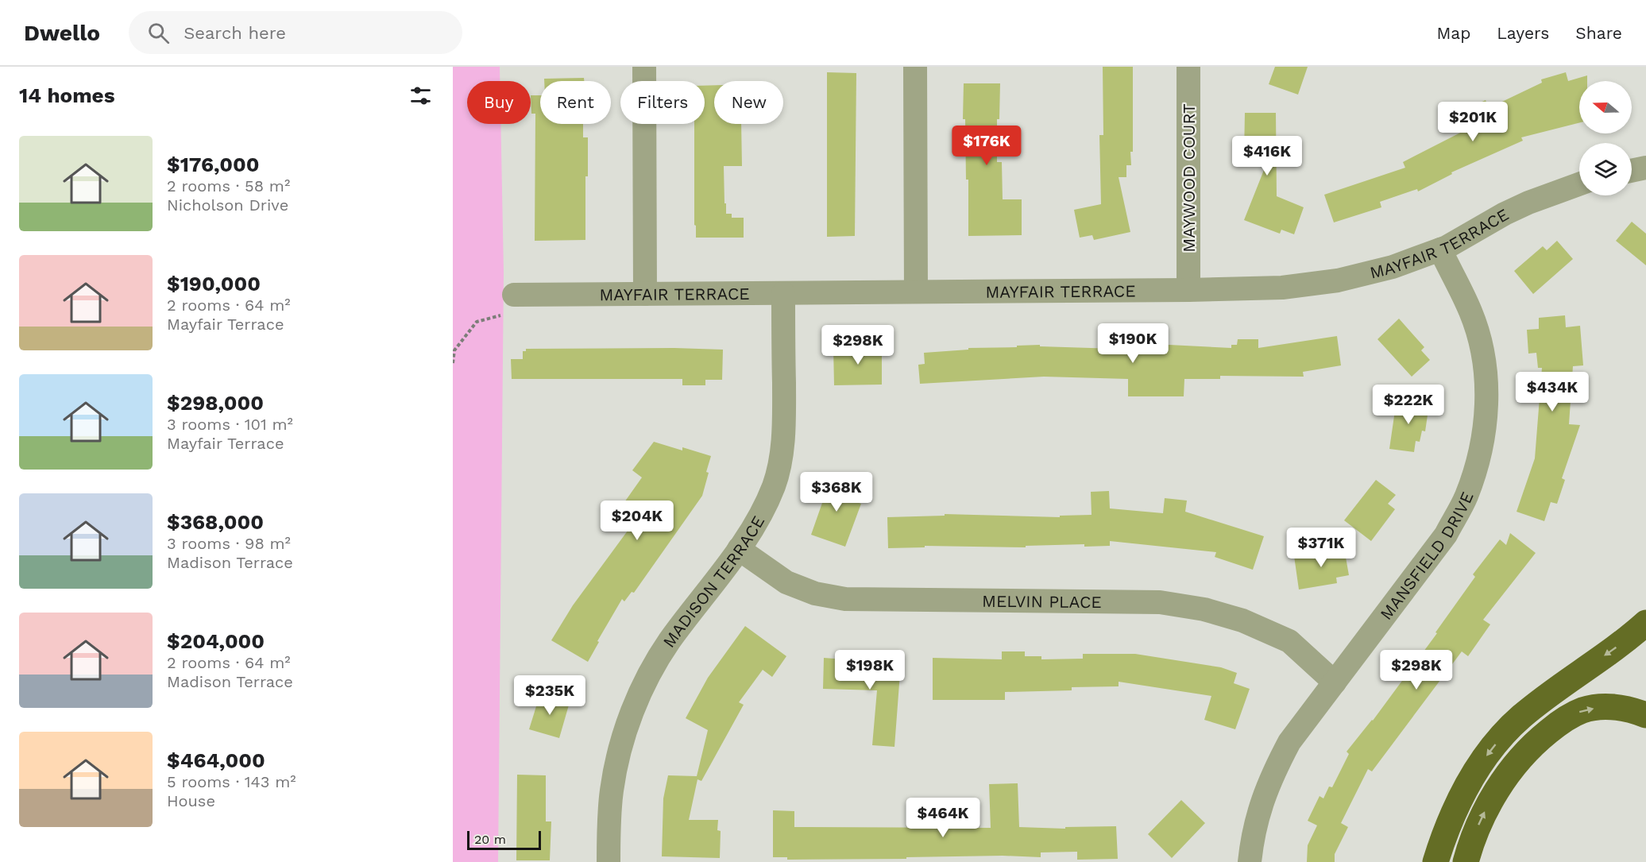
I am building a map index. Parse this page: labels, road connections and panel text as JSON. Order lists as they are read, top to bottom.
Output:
{
  "streets": {
    "street": [
      "MAYWOOD COURT",
      "MAYFAIR TERRACE",
      "MANSFIELD DRIVE",
      "MADISON TERRACE",
      "MELVIN PLACE"
    ]
  },
  "crossings": [
    ["MAYWOOD COURT", "MAYFAIR TERRACE"],
    ["MAYFAIR TERRACE", "MANSFIELD DRIVE"],
    ["MAYFAIR TERRACE", "MADISON TERRACE"],
    ["MANSFIELD DRIVE", "MELVIN PLACE"],
    ["MADISON TERRACE", "MELVIN PLACE"]
  ],
  "scale_bar": "20 m",
  "north": "left",
  "page": {
    "header": "Dwello",
    "search": "Search here",
    "nav": ["Map", "Layers", "Share"],
    "heading": "14 homes",
    "chip": [
      "Buy",
      "Rent",
      "Filters",
      "New"
    ],
    "price": [
      "$201K",
      "$176K",
      "$416K",
      "$190K",
      "$298K",
      "$434K",
      "$222K",
      "$368K",
      "$204K",
      "$371K",
      "$198K",
      "$298K",
      "$235K",
      "$464K"
    ],
    "list": [
      {
        "name": "$176,000",
        "note": "2 rooms · 58 m² · Nicholson Drive"
      },
      {
        "name": "$190,000",
        "note": "2 rooms · 64 m² · Mayfair Terrace"
      },
      {
        "name": "$298,000",
        "note": "3 rooms · 101 m² · Mayfair Terrace"
      },
      {
        "name": "$368,000",
        "note": "3 rooms · 98 m² · Madison Terrace"
      },
      {
        "name": "$204,000",
        "note": "2 rooms · 64 m² · Madison Terrace"
      },
      {
        "name": "$464,000",
        "note": "5 rooms · 143 m² · House"
      }
    ],
    "scale": "20 m"
  }
}
